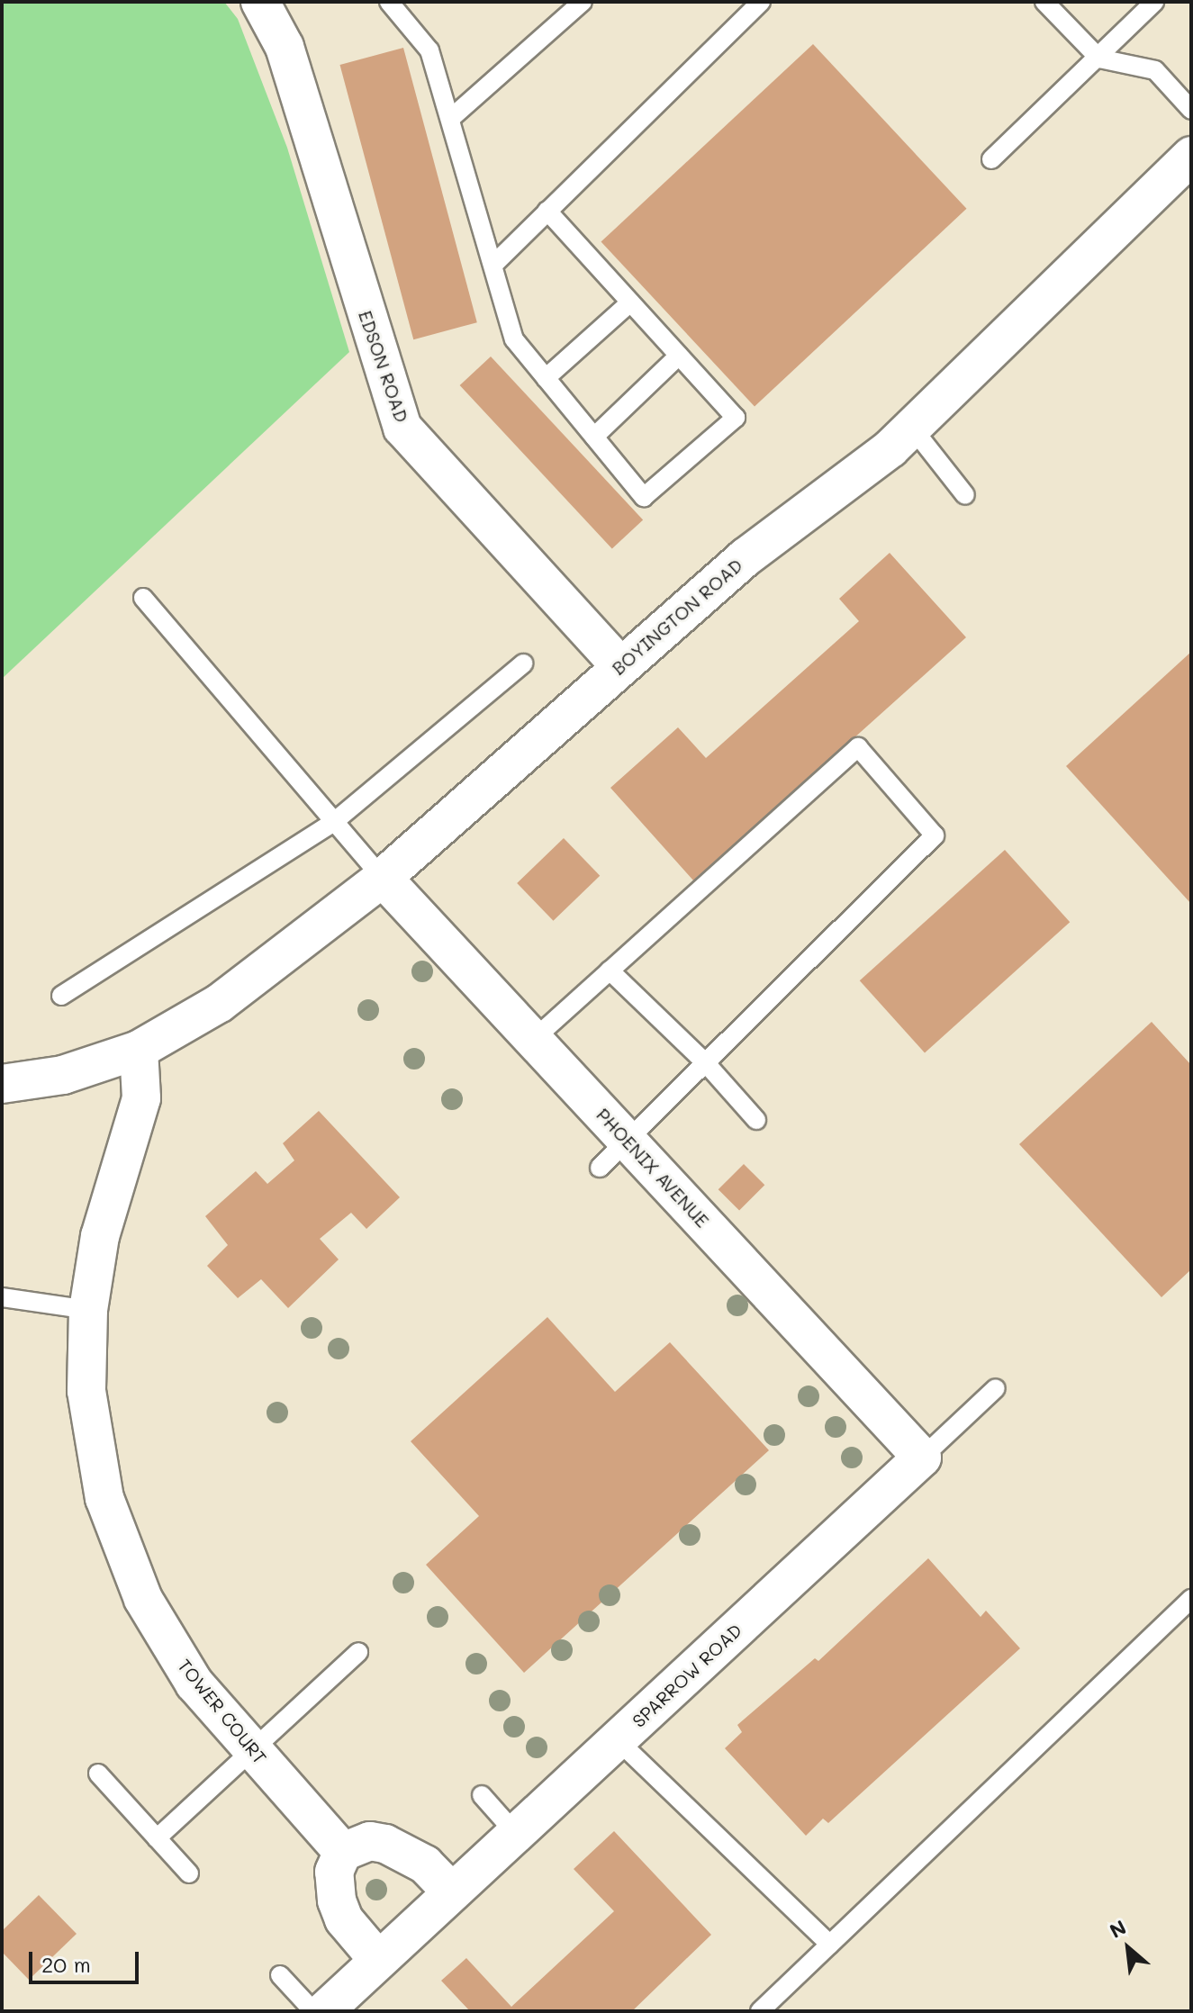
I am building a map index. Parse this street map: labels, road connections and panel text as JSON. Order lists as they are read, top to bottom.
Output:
{
  "streets": {
    "street": [
      "EDSON ROAD",
      "BOYINGTON ROAD",
      "PHOENIX AVENUE",
      "SPARROW ROAD",
      "TOWER COURT"
    ]
  },
  "crossings": [
    ["EDSON ROAD", "BOYINGTON ROAD"],
    ["BOYINGTON ROAD", "PHOENIX AVENUE"],
    ["BOYINGTON ROAD", "TOWER COURT"],
    ["PHOENIX AVENUE", "SPARROW ROAD"]
  ],
  "scale_bar": "20 m",
  "north": "top left"
}
